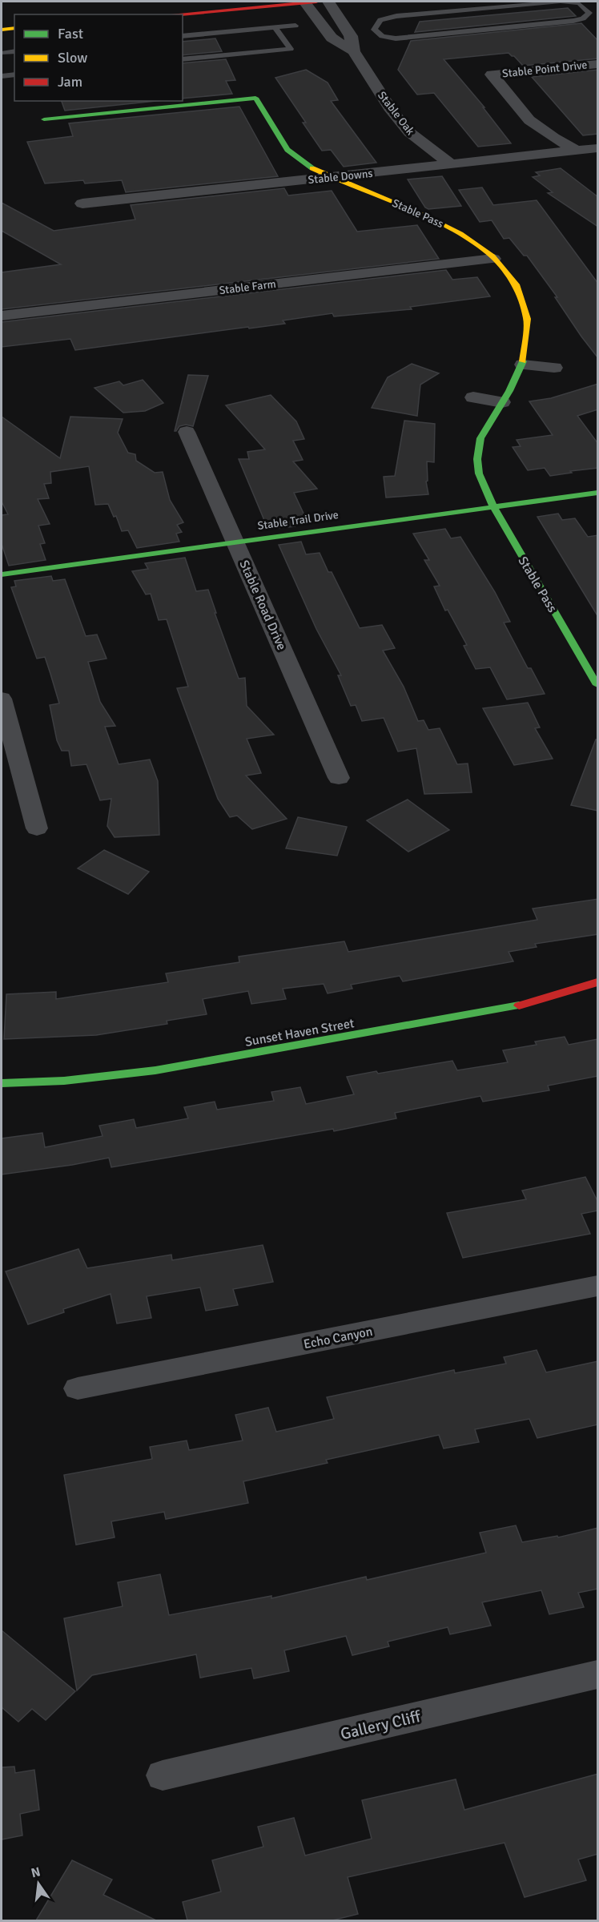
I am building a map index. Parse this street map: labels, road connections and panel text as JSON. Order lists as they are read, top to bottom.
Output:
{
  "streets": {
    "street": [
      "Stable Point Drive",
      "Stable Oak",
      "Stable Downs",
      "Stable Pass",
      "Stable Farm",
      "Stable Trail Drive",
      "Stable Road Drive",
      "Sunset Haven Street",
      "Echo Canyon",
      "Gallery Cliff"
    ]
  },
  "crossings": [
    ["Stable Point Drive", "Stable Downs"],
    ["Stable Oak", "Stable Downs"],
    ["Stable Downs", "Stable Pass"],
    ["Stable Pass", "Stable Farm"],
    ["Stable Pass", "Stable Trail Drive"],
    ["Stable Trail Drive", "Stable Road Drive"]
  ],
  "legend": ["Fast", "Slow", "Jam"],
  "north": "top"
}
